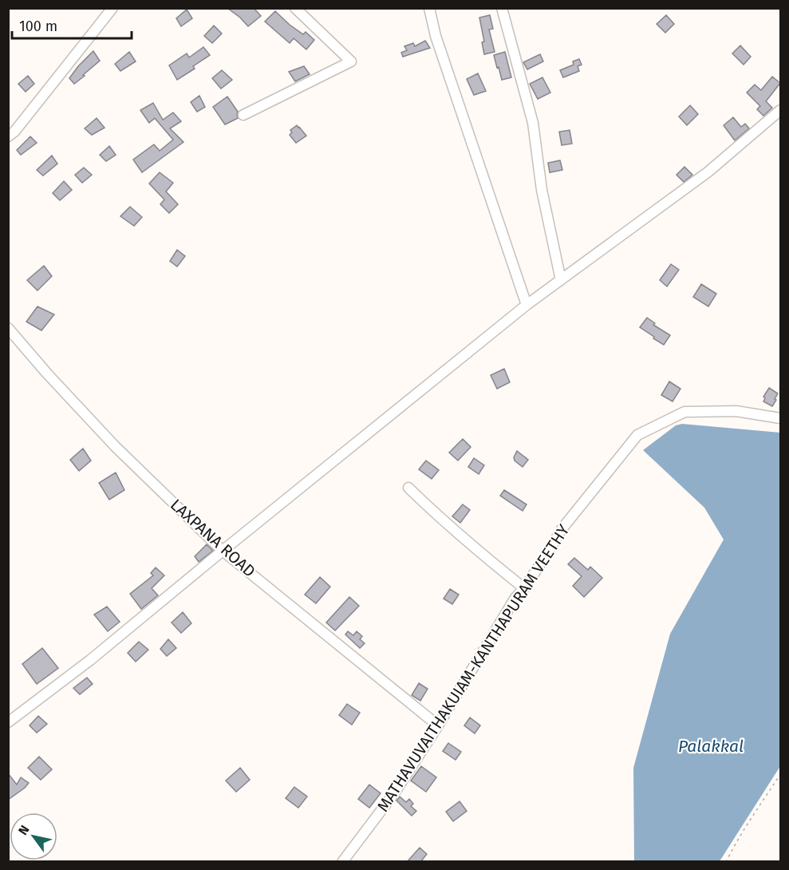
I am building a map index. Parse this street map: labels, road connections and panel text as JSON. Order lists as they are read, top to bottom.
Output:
{
  "streets": {
    "street": ["LAXPANA ROAD", "MATHAVUVAITHAKUIAM-KANTHAPURAM VEETHY"]
  },
  "crossings": [
    ["LAXPANA ROAD", "MATHAVUVAITHAKUIAM-KANTHAPURAM VEETHY"]
  ],
  "water": ["Palakkal"],
  "scale_bar": "100 m",
  "north": "top left"
}
